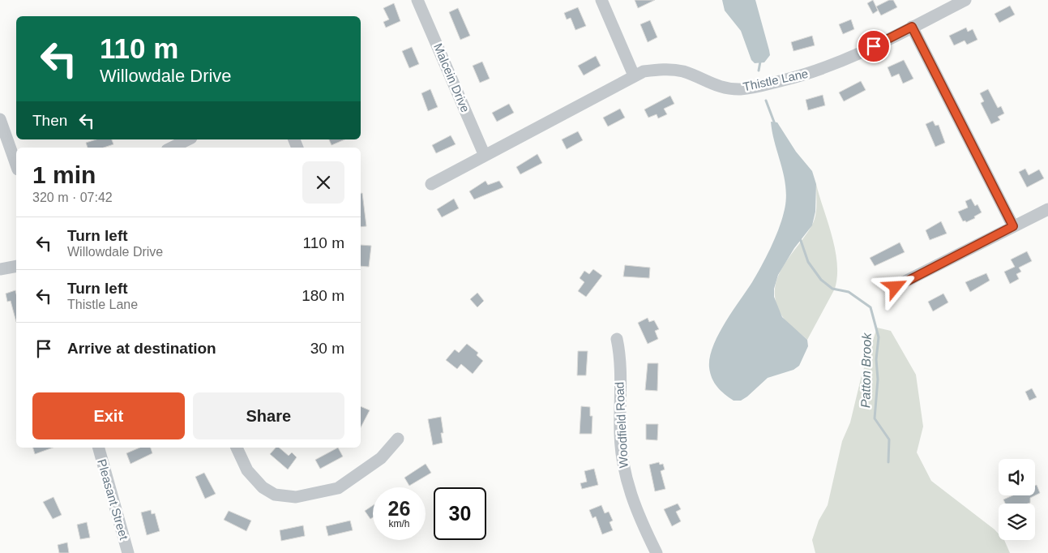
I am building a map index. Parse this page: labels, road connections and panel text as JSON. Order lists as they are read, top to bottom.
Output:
{
  "streets": {
    "street": [
      "Malcein Drive",
      "Thistle Lane",
      "Woodfield Road",
      "Pleasant Street"
    ]
  },
  "crossings": [
    ["Malcein Drive", "Thistle Lane"]
  ],
  "water": ["Patton Brook"],
  "page": {
    "turn": ["110 m", "Willowdale Drive"],
    "then": "Then",
    "heading": ["1 min", "320 m · 07:42"],
    "list": [
      {
        "name": "Turn left",
        "note": "Willowdale Drive",
        "value": "110 m"
      },
      {
        "name": "Turn left",
        "note": "Thistle Lane",
        "value": "180 m"
      },
      {
        "name": "Arrive at destination",
        "value": "30 m"
      }
    ],
    "buttons": ["Exit", "Share"],
    "speed": "26 km/h",
    "limit": "30"
  }
}
